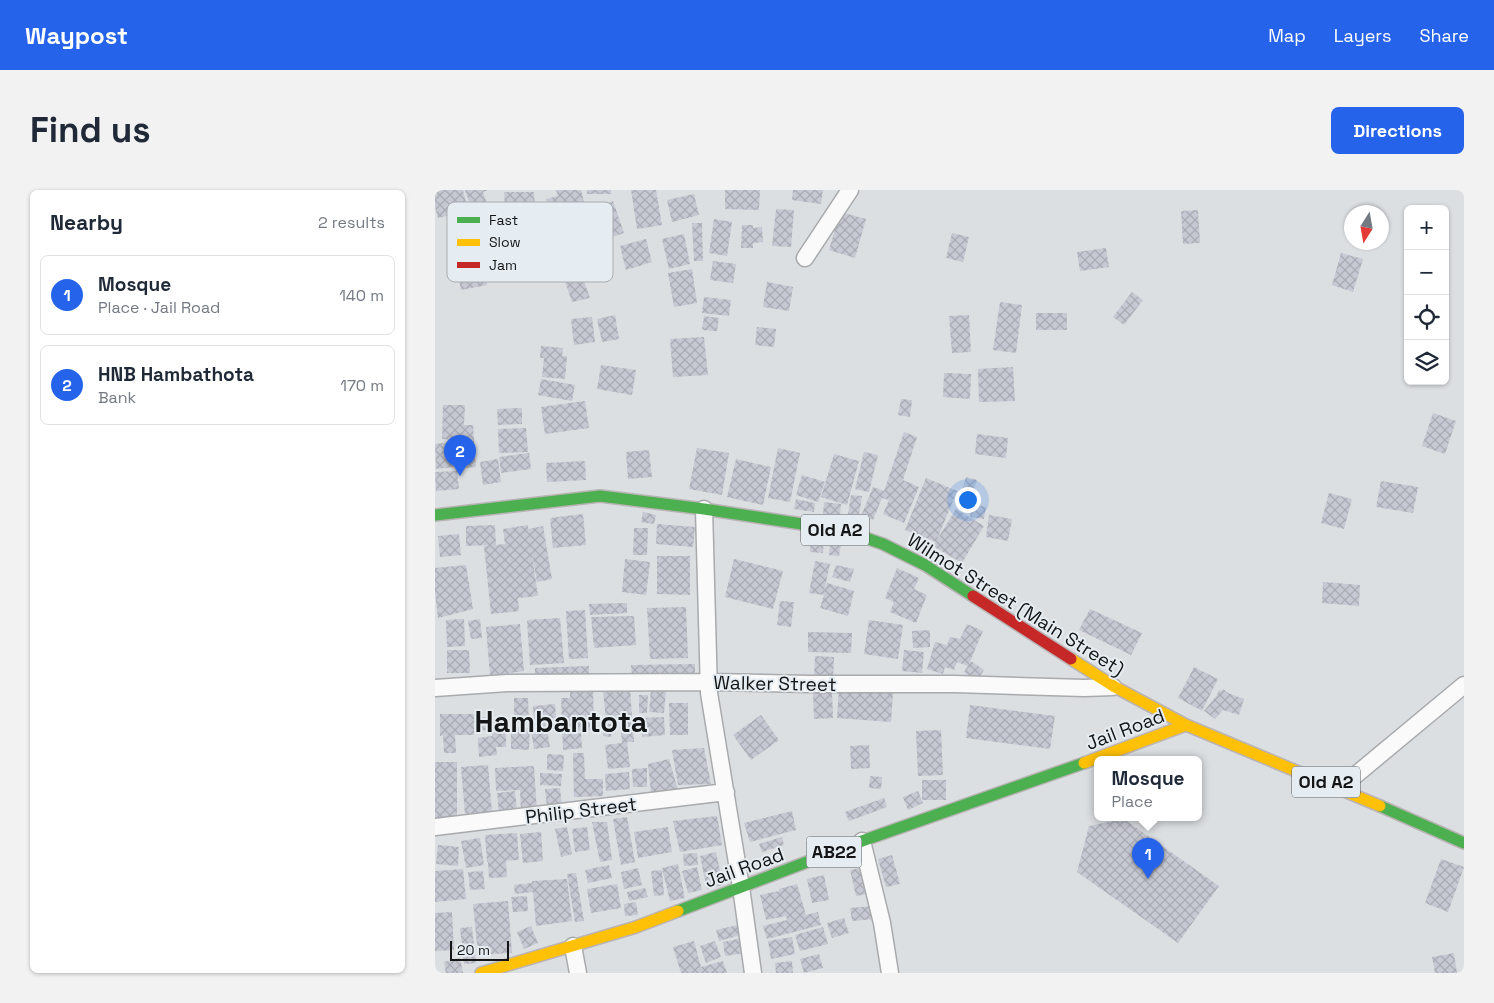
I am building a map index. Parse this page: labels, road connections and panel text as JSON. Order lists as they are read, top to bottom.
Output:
{
  "streets": {
    "main road": [
      "Old A2",
      "Wilmot Street (Main Street)",
      "Jail Road",
      "AB22"
    ],
    "street": ["Walker Street", "Philip Street"]
  },
  "crossings": [
    ["Old A2", "Wilmot Street (Main Street)"],
    ["Old A2", "Jail Road"],
    ["Wilmot Street (Main Street)", "Walker Street"],
    ["Wilmot Street (Main Street)", "Jail Road"]
  ],
  "districts": ["Hambantota"],
  "legend": ["Fast", "Slow", "Jam"],
  "scale_bar": "20 m",
  "north": "bottom",
  "page": {
    "header": "Waypost",
    "nav": ["Map", "Layers", "Share"],
    "buttons": "Directions",
    "title": "Find us",
    "heading": ["Nearby", "2 results"],
    "map_buttons": ["+", "−"],
    "list": [
      {
        "mark": "1",
        "name": "Mosque",
        "note": "Place · Jail Road",
        "value": "140 m"
      },
      {
        "mark": "2",
        "name": "HNB Hambathota",
        "note": "Bank",
        "value": "170 m"
      }
    ],
    "pins": ["2", "1"],
    "popup": ["Mosque", "Place"],
    "scale": "20 m"
  }
}
